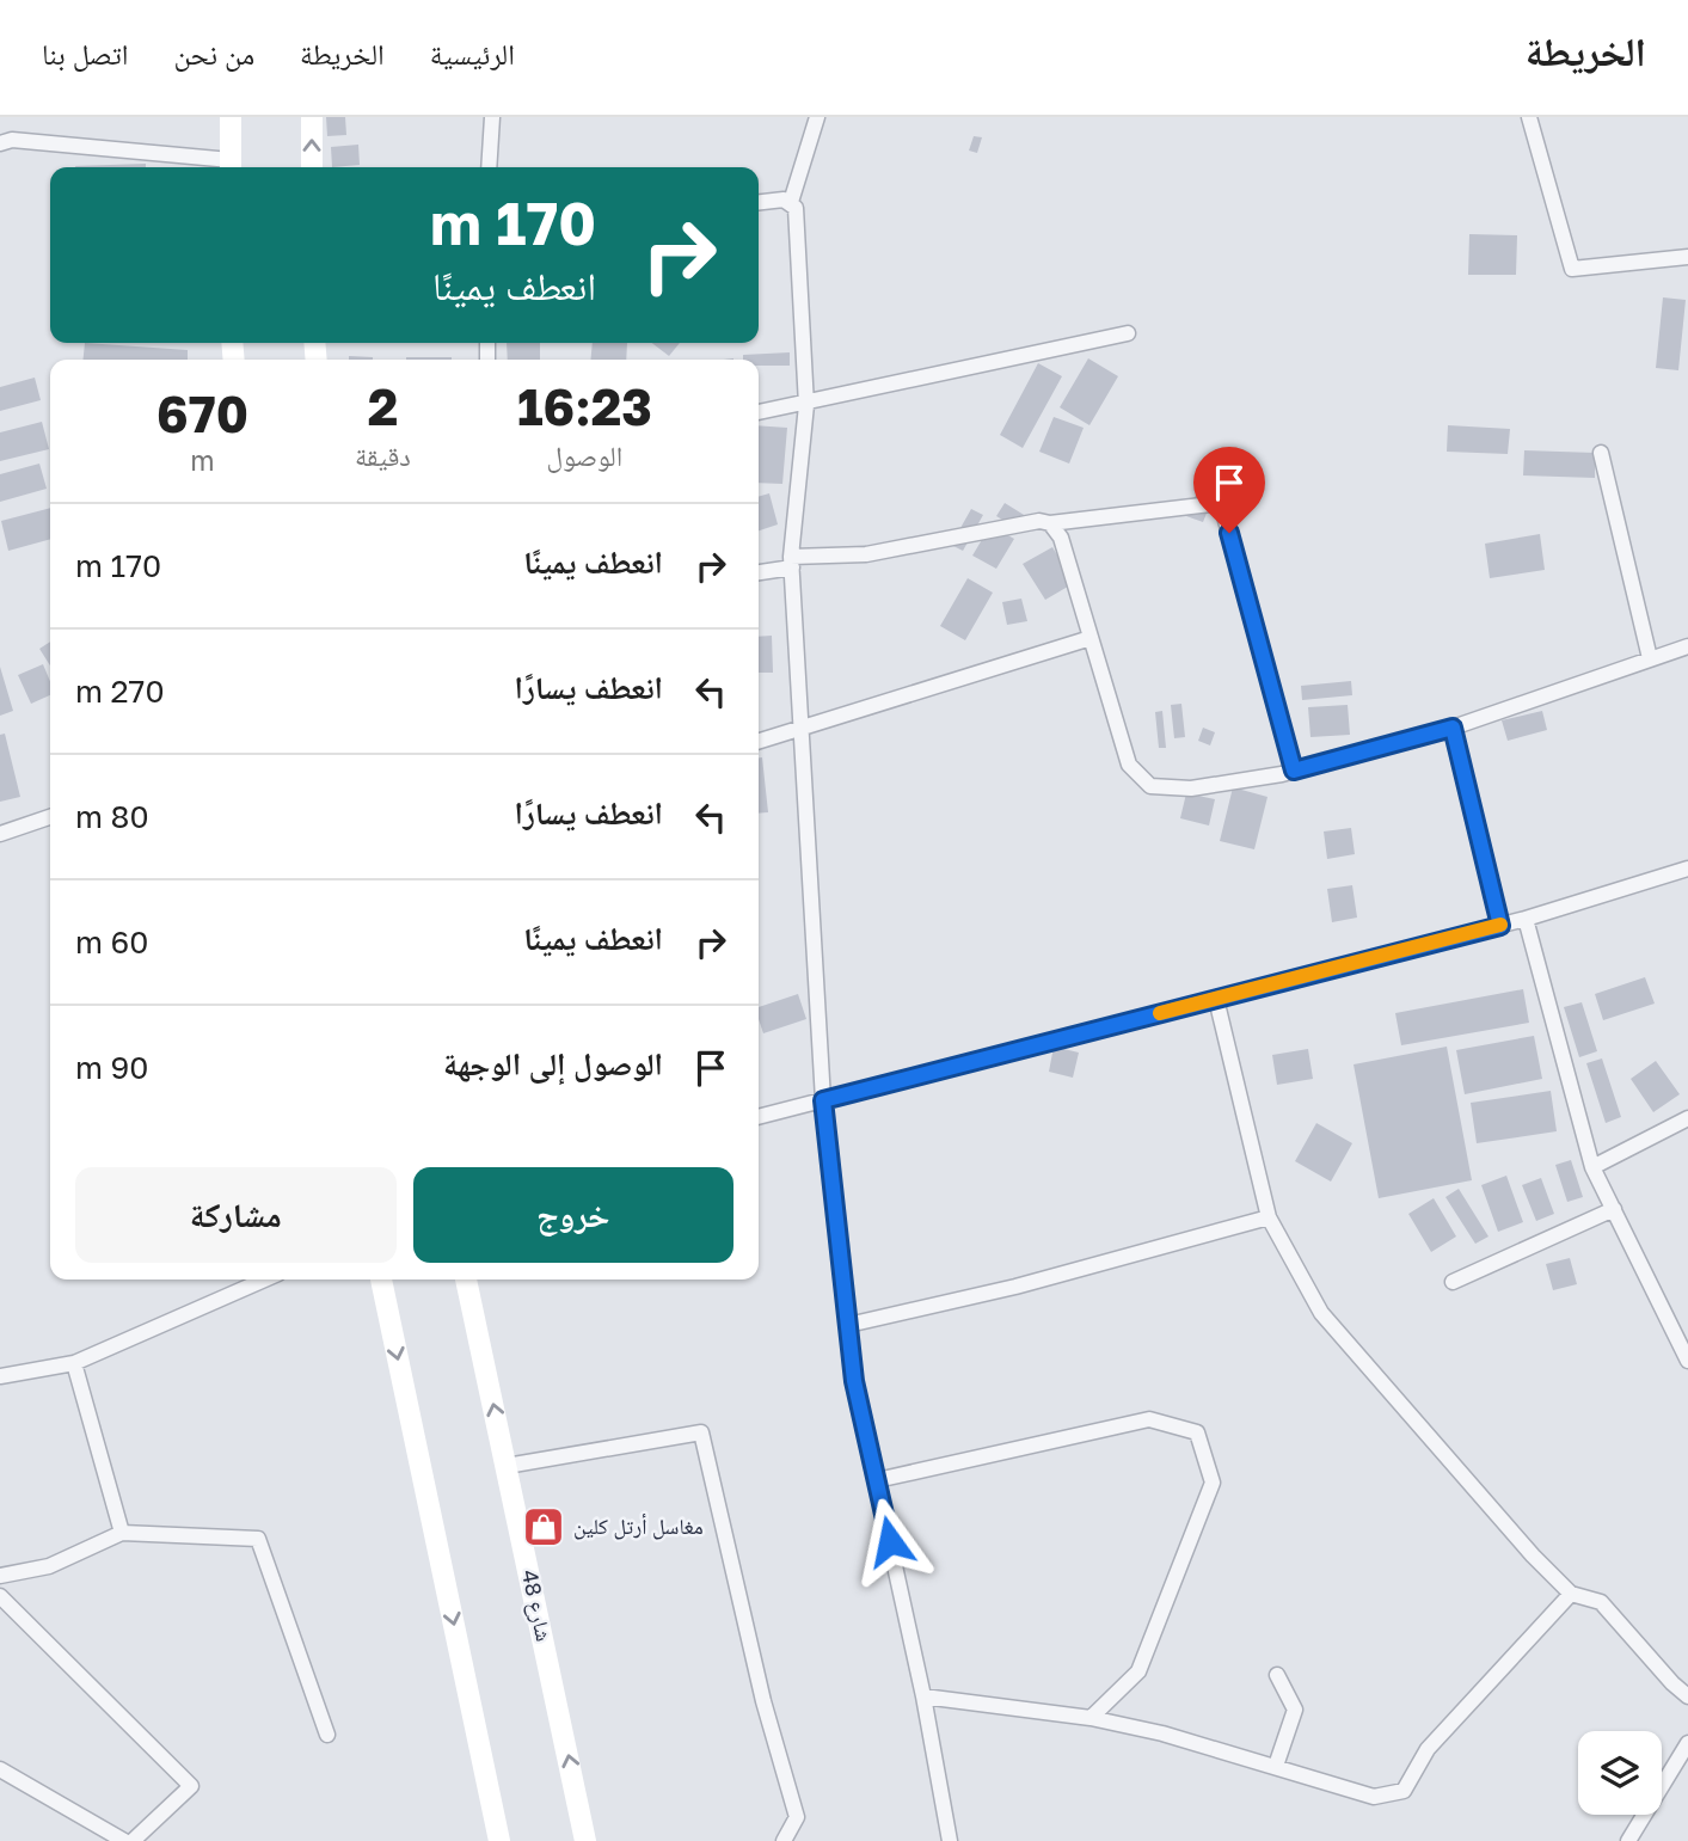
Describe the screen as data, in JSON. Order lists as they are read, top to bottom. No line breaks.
{"streets":{"main road":["شارع 48"]},"places":{"shop":["مغاسل أرتل كلين"]},"page":{"header":"الخريطة","nav":["الرئيسية","الخريطة","من نحن","اتصل بنا"],"turn":["170 m","انعطف يمينًا"],"eta":["16:23","الوصول","2","دقيقة","670","m"],"list":[{"name":"انعطف يمينًا","value":"170 m"},{"name":"انعطف يسارًا","value":"270 m"},{"name":"انعطف يسارًا","value":"80 m"},{"name":"انعطف يمينًا","value":"60 m"},{"name":"الوصول إلى الوجهة","value":"90 m"}],"buttons":["خروج","مشاركة"]}}
